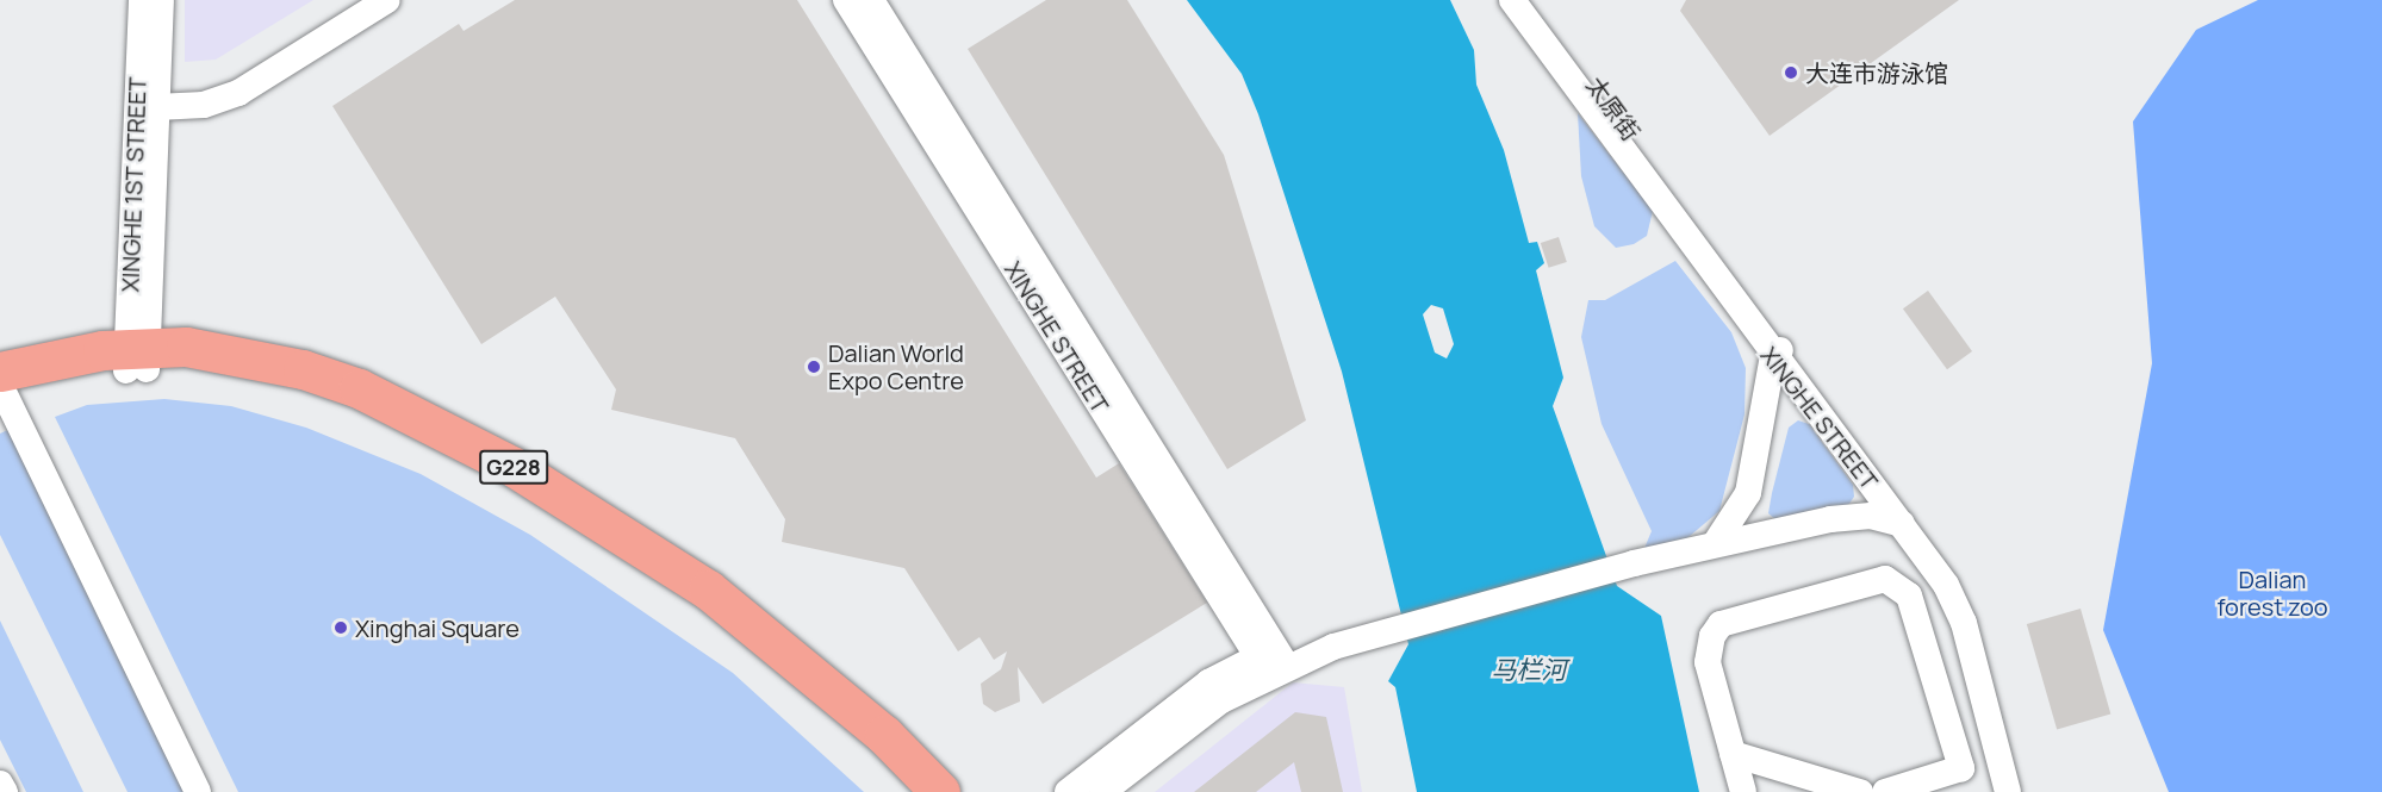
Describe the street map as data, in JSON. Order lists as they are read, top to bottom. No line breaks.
{"streets":{"highway":["G228"],"street":["太原街","XINGHE 1ST STREET","XINGHE STREET"]},"crossings":[["太原街","XINGHE STREET"],["XINGHE 1ST STREET","G228"]],"water":["马栏河"],"parks":["Dalian forest zoo"],"places":["大连市游泳馆","Dalian World Expo Centre","Xinghai Square"]}
